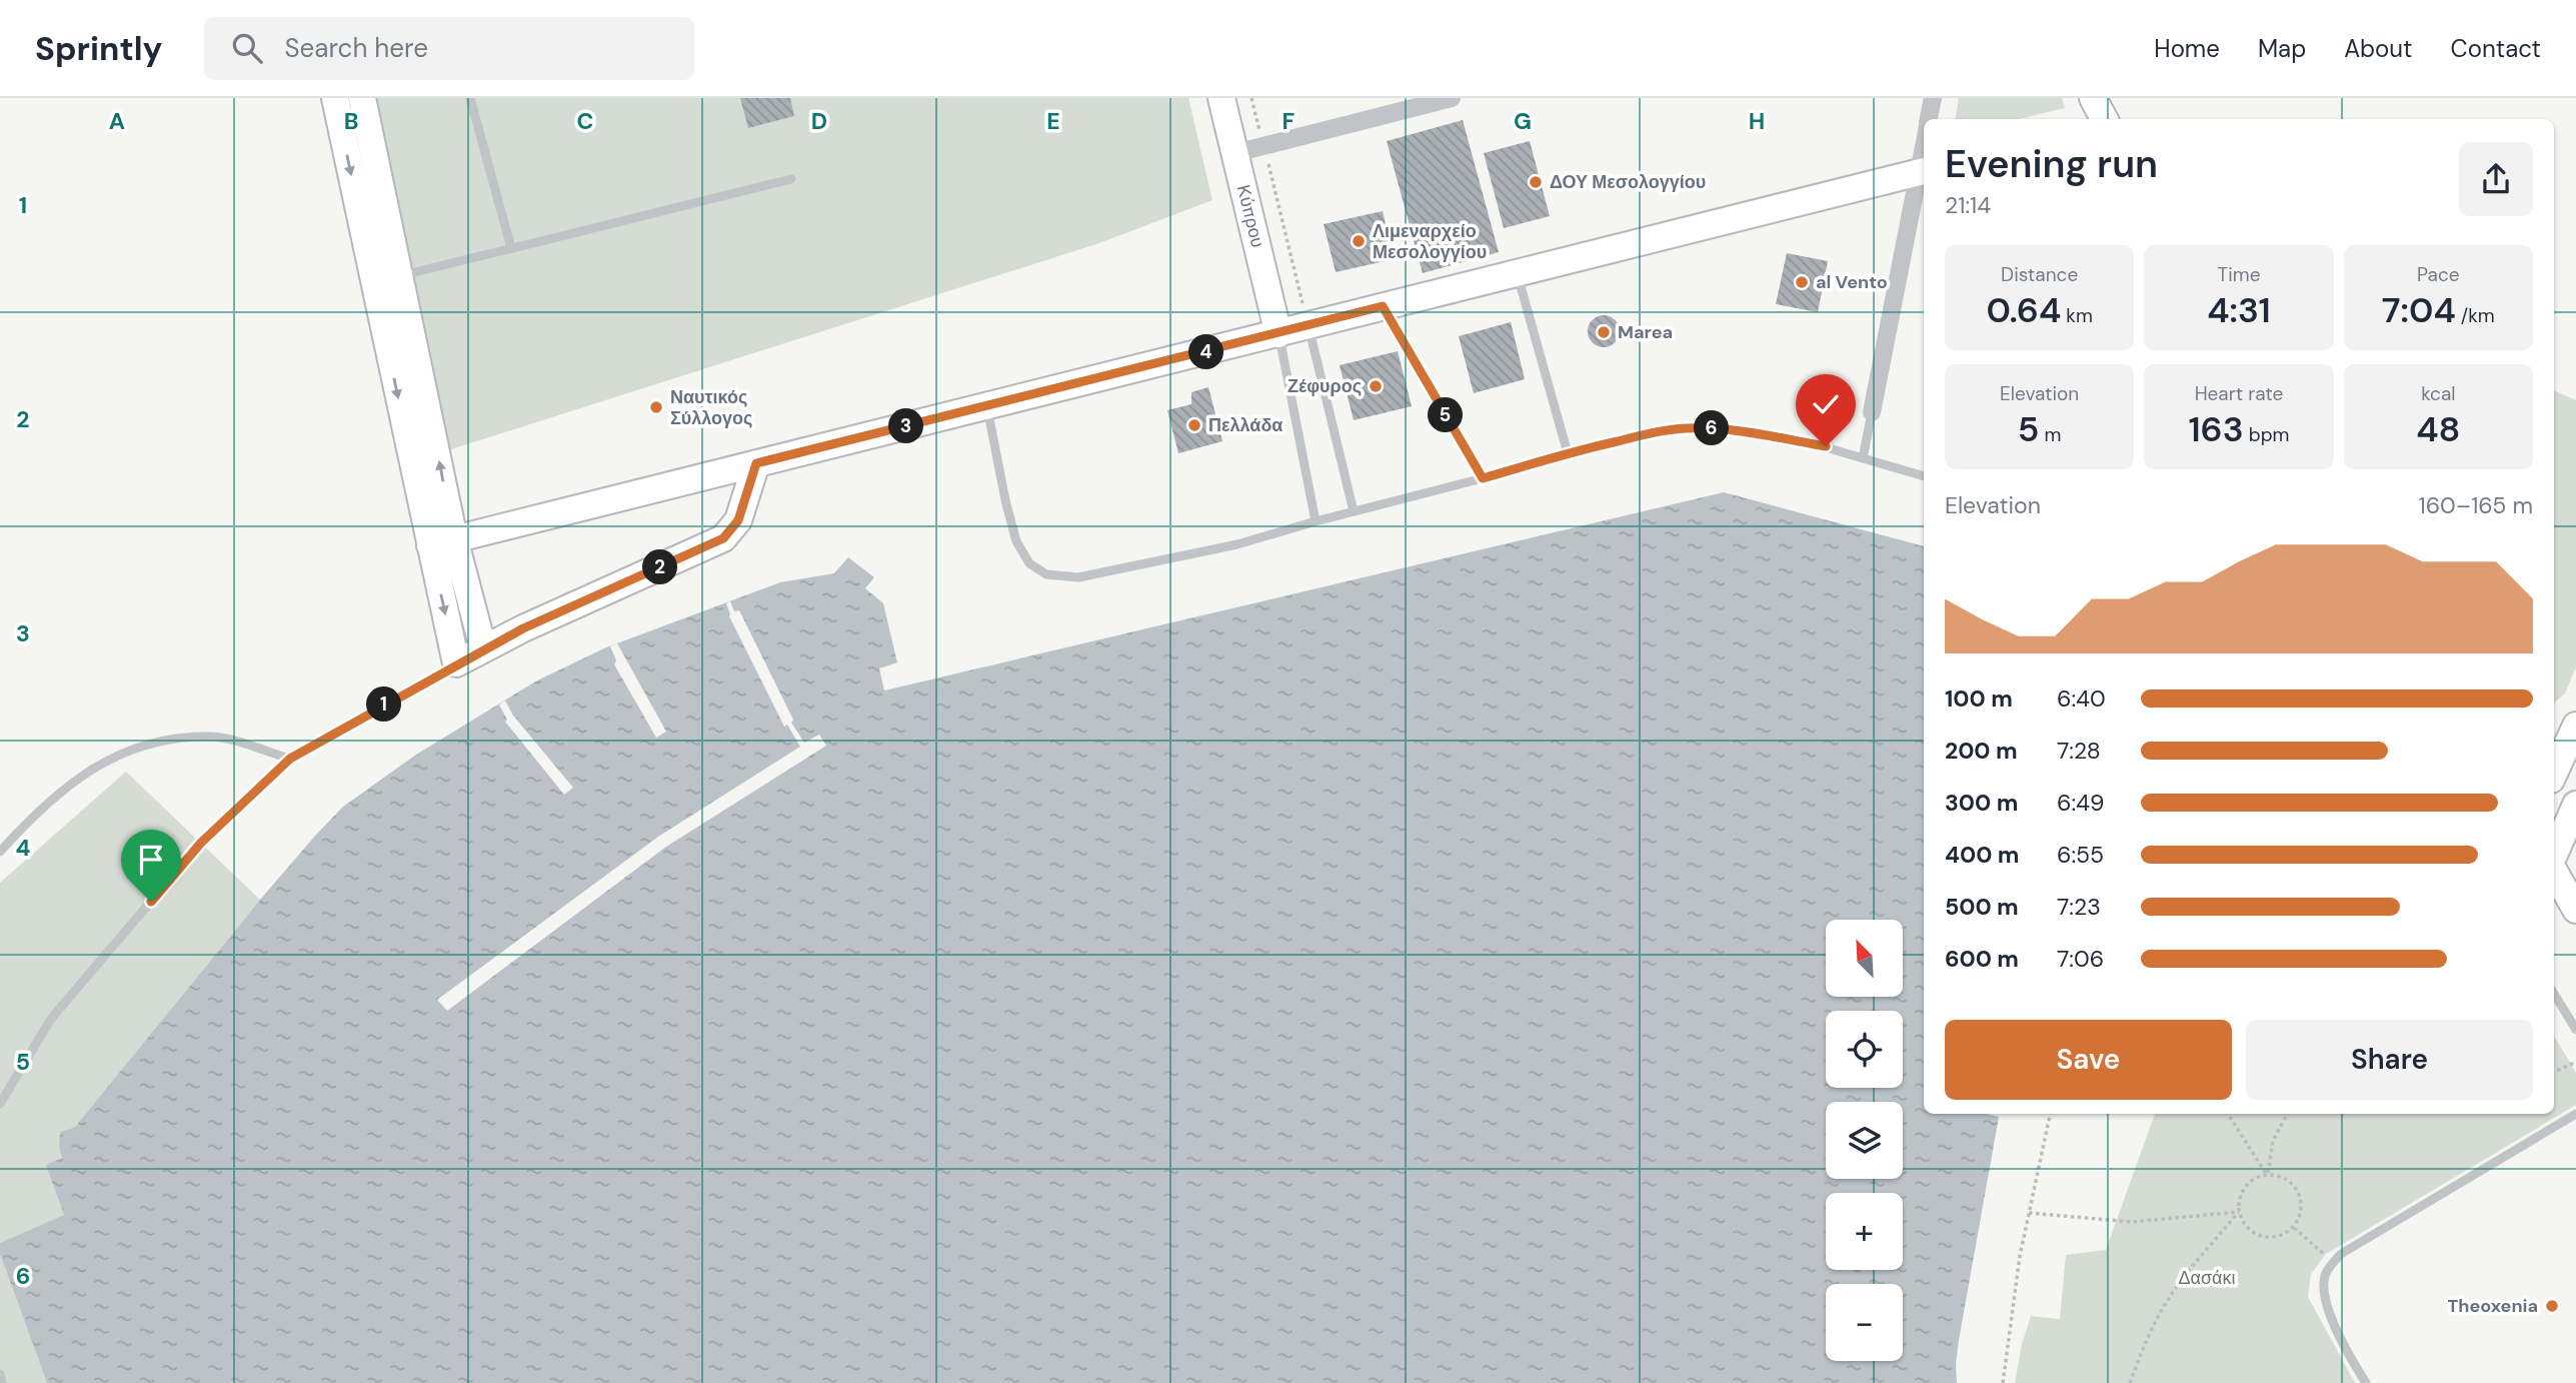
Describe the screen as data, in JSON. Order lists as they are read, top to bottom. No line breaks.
{"streets":{"street":["Κύπρου"]},"parks":["Δασάκι"],"places":["ΔΟΥ Μεσολογγίου","Λιμεναρχείο Μεσολογγίου","al Vento","Marea","Ζέφυρος","Ναυτικός Σύλλογος","Πελλάδα","Theoxenia"],"north":"top left","page":{"header":"Sprintly","search":"Search here","nav":["Home","Map","About","Contact"],"heading":["Evening run","21:14"],"stats":[["Distance","0.64 km"],["Time","4:31"],["Pace","7:04 /km"],["Elevation","5 m"],["Heart rate","163 bpm"],["kcal","48"]],"pins":["4","5","3","6","2","1"],"chart":["Elevation","160–165 m"],"list":[{"name":"100 m","note":"6:40"},{"name":"200 m","note":"7:28"},{"name":"300 m","note":"6:49"},{"name":"400 m","note":"6:55"},{"name":"500 m","note":"7:23"},{"name":"600 m","note":"7:06"}],"map_buttons":["+","−"],"buttons":["Save","Share"]},"grid":{"columns":["A","B","C","D","E","F","G","H"],"rows":["1","2","3","4","5","6"]}}
